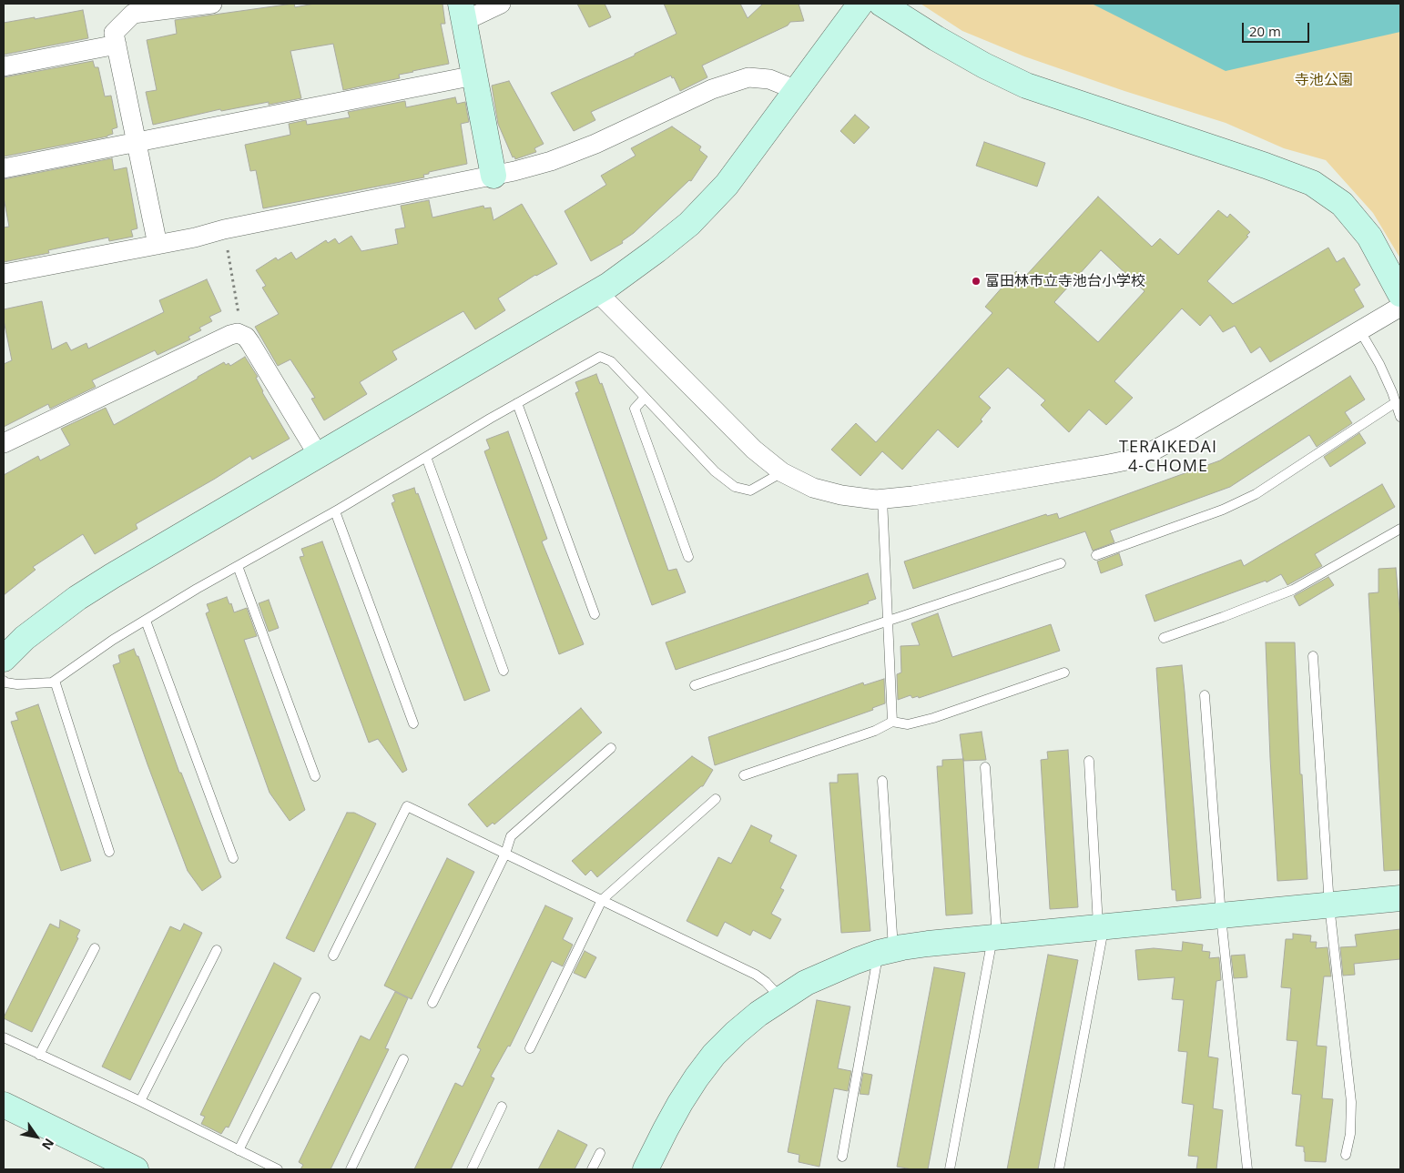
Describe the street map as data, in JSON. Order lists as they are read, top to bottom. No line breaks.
{"districts":["TERAIKEDAI 4-CHOME"],"parks":["寺池公園"],"places":["富田林市立寺池台小学校"],"scale_bar":"20 m","north":"bottom right"}
